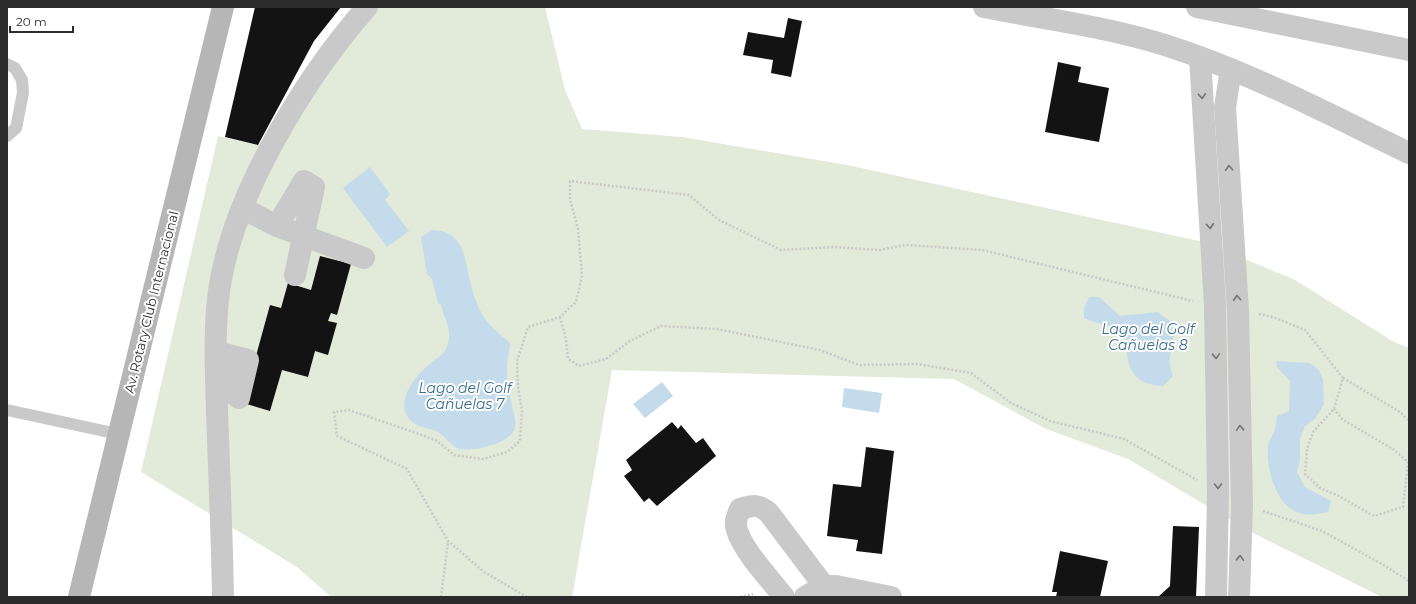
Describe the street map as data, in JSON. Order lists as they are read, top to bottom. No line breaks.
{"streets":{"main road":["Av. Rotary Club Internacional"]},"water":["Lago del Golf Cañuelas 8","Lago del Golf Cañuelas 7"],"scale_bar":"20 m"}
